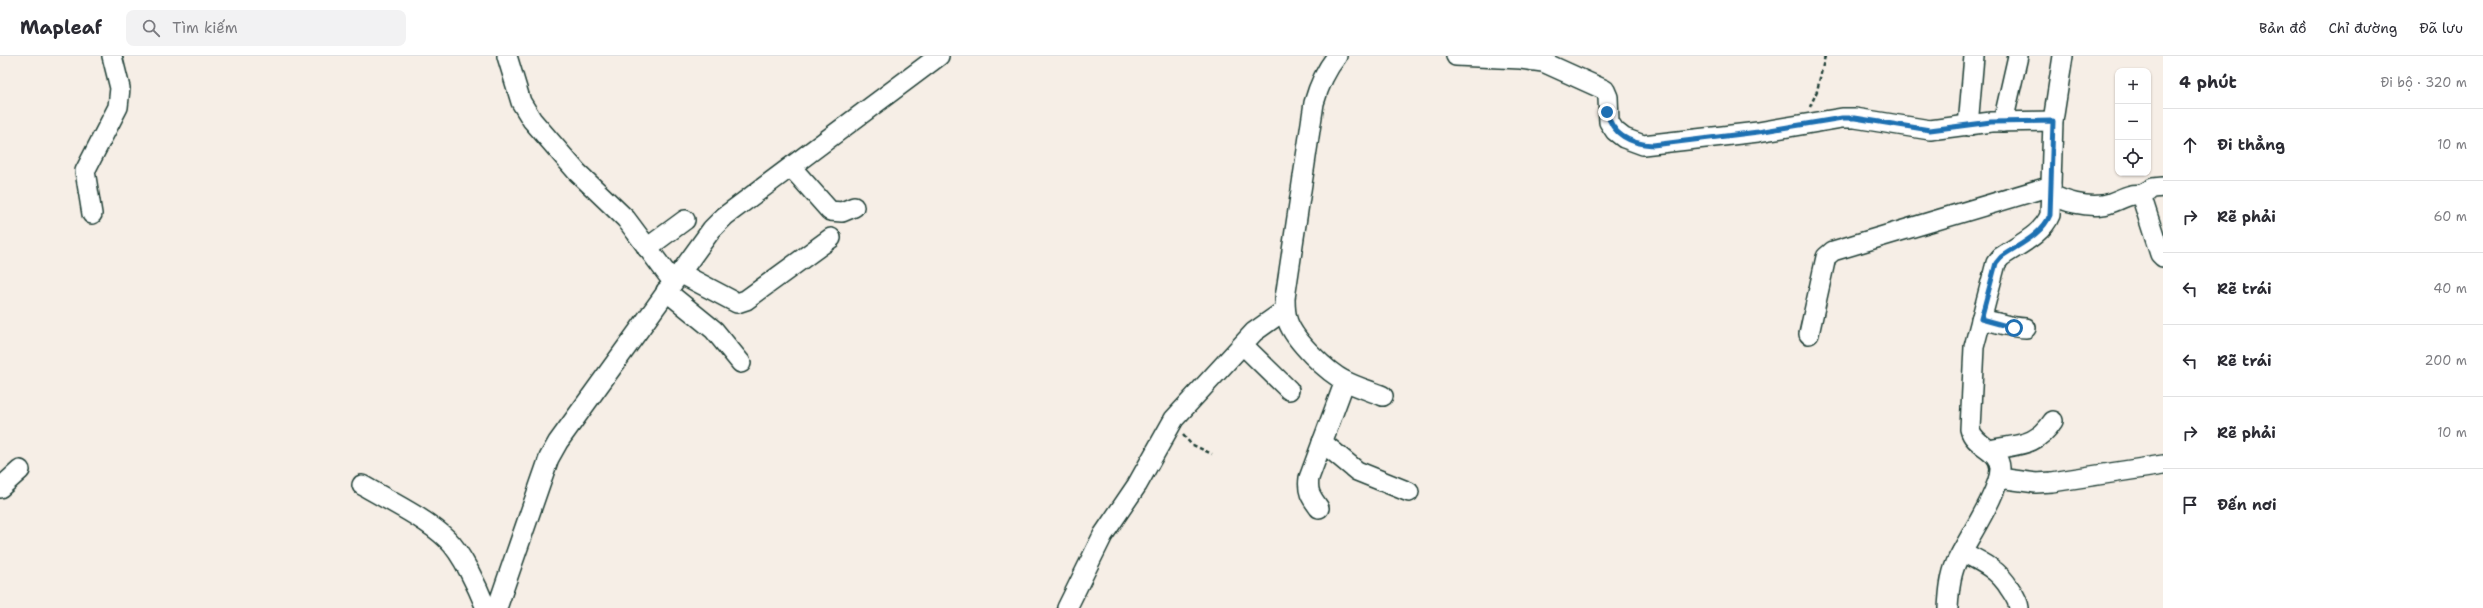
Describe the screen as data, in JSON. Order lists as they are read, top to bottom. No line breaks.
{"page":{"header":"Mapleaf","search":"Tìm kiếm","nav":["Bản đồ","Chỉ đường","Đã lưu"],"heading":["4 phút","Đi bộ · 320 m"],"map_buttons":["+","−"],"list":[["Đi thẳng","10 m"],["Rẽ phải","60 m"],["Rẽ trái","40 m"],["Rẽ trái","200 m"],["Rẽ phải","10 m"],"Đến nơi"]}}
